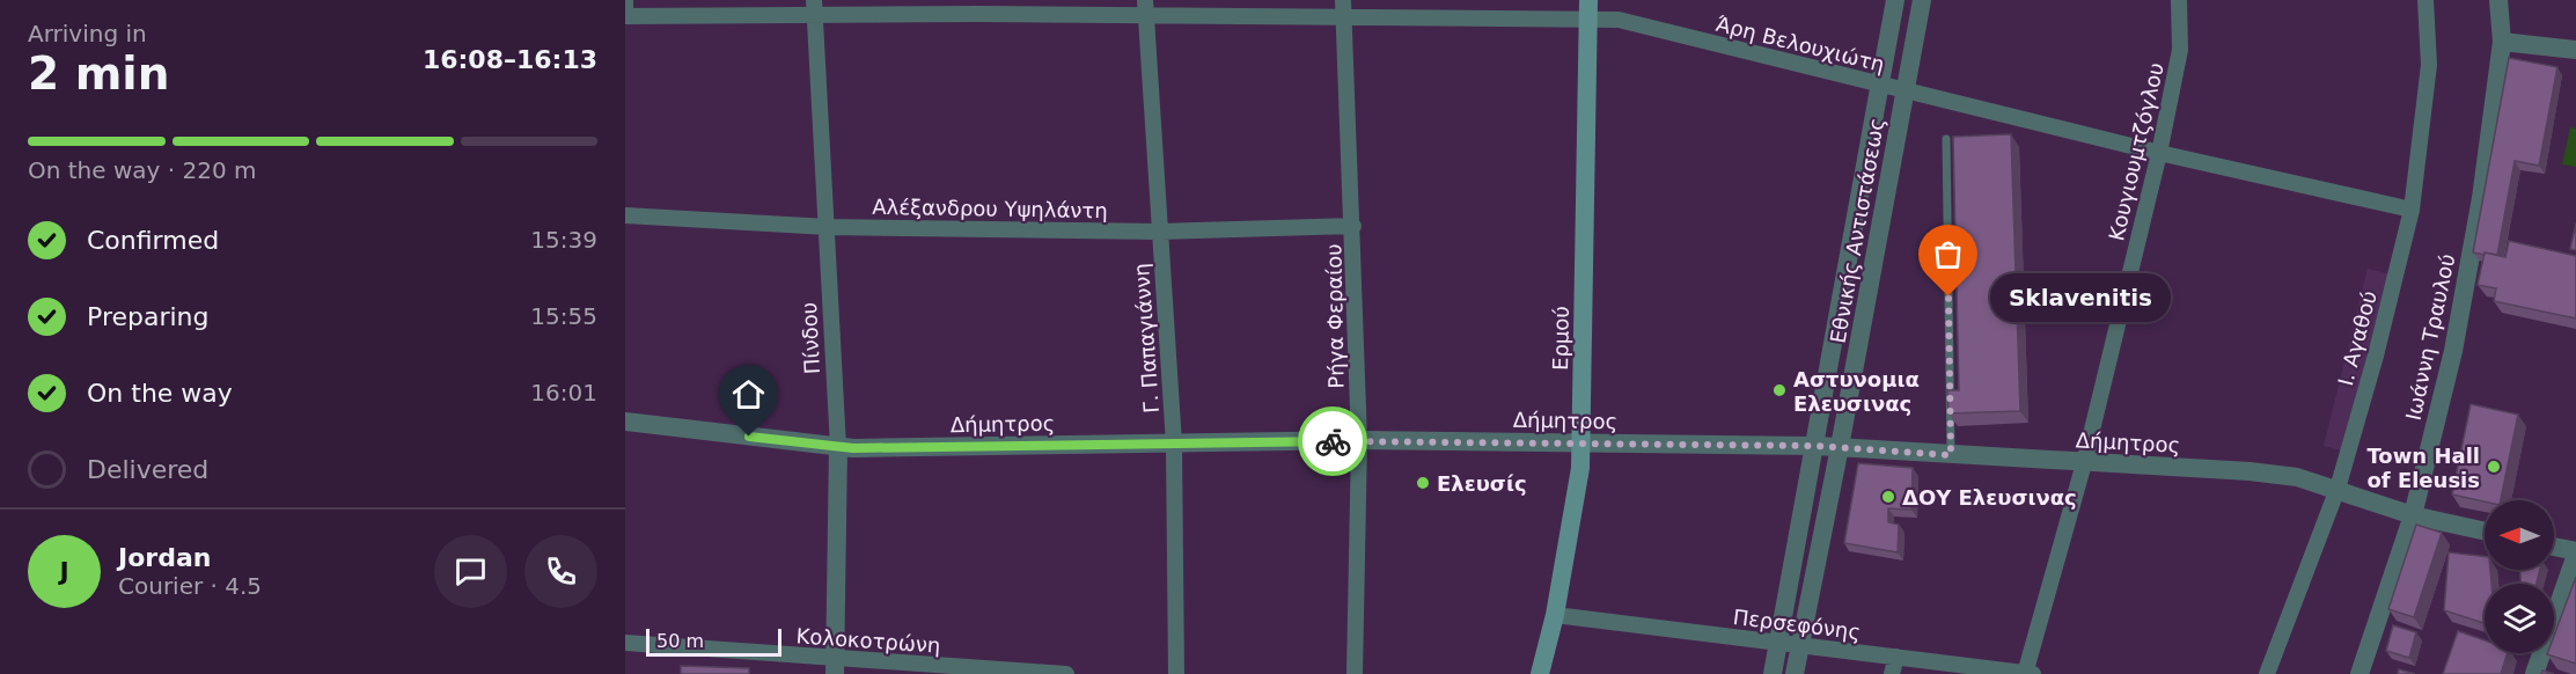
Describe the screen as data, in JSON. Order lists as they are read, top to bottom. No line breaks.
{"streets":{"main road":["Ερμού"],"street":["Άρη Βελουχιώτη","Κουγιουμτζόγλου","Αλέξανδρου Υψηλάντη","Εθνικής Αντιστάσεως","Ρήγα Φεραίου","Ιωάννη Τραυλού","Πίνδου","Γ. Παπαγιάννη","Ι. Αγαθού","Δήμητρος","Περσεφόνης","Κολοκοτρώνη"]},"crossings":[["Άρη Βελουχιώτη","Κουγιουμτζόγλου"],["Άρη Βελουχιώτη","Εθνικής Αντιστάσεως"],["Άρη Βελουχιώτη","Ρήγα Φεραίου"],["Άρη Βελουχιώτη","Πίνδου"],["Άρη Βελουχιώτη","Γ. Παπαγιάννη"],["Άρη Βελουχιώτη","Ερμού"],["Άρη Βελουχιώτη","Ι. Αγαθού"],["Κουγιουμτζόγλου","Δήμητρος"],["Κουγιουμτζόγλου","Περσεφόνης"],["Αλέξανδρου Υψηλάντη","Ρήγα Φεραίου"],["Αλέξανδρου Υψηλάντη","Πίνδου"],["Αλέξανδρου Υψηλάντη","Γ. Παπαγιάννη"],["Εθνικής Αντιστάσεως","Δήμητρος"],["Εθνικής Αντιστάσεως","Περσεφόνης"],["Ρήγα Φεραίου","Δήμητρος"],["Ιωάννη Τραυλού","Δήμητρος"],["Πίνδου","Δήμητρος"],["Πίνδου","Κολοκοτρώνη"],["Γ. Παπαγιάννη","Δήμητρος"],["Ερμού","Δήμητρος"],["Ερμού","Περσεφόνης"],["Ι. Αγαθού","Δήμητρος"]],"places":["Sklavenitis","Αστυνομια Ελευσινας","Town Hall of Eleusis","Ελευσίς","ΔΟΥ Ελευσινας"],"scale_bar":"50 m","north":"left","page":{"heading":["2 min","Arriving in","16:08–16:13"],"panel":["Jordan","Courier · 4.5"],"bar":"On the way · 220 m","list":[["Confirmed","15:39"],["Preparing","15:55"],["On the way","16:01"],"Delivered"],"bubble":"Sklavenitis","round":"J","scale":"50 m"}}
